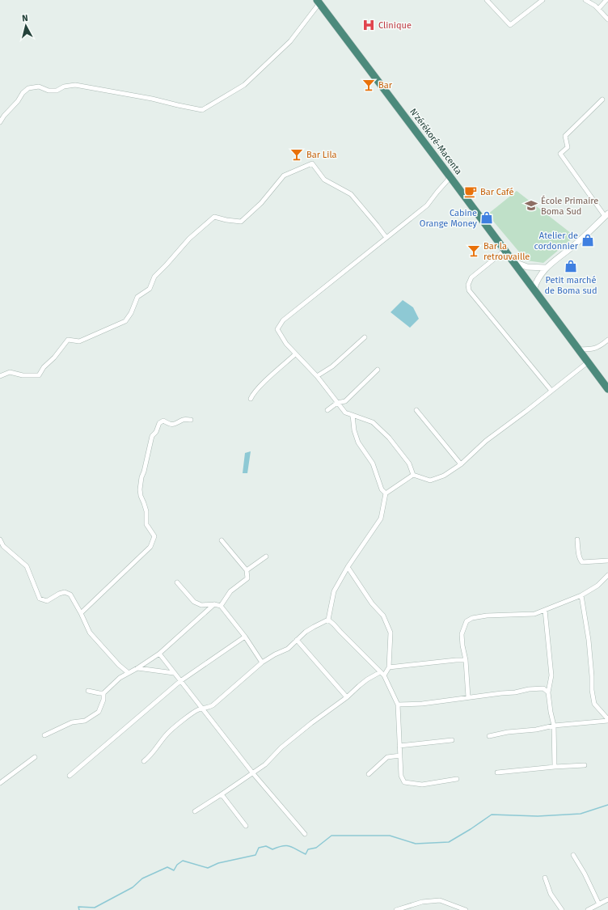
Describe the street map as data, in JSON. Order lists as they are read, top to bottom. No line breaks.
{"streets":{"highway":["N'zérékoré-Macenta"]},"places":{"hospital":["Clinique"],"bar":["Bar","Bar Lila","Bar la retrouvaille"],"cafe":["Bar Café"],"school or university":["École Primaire Boma Sud"],"shop":["Cabine Orange Money","Atelier de cordonnier","Petit marché de Boma sud"]},"north":"top"}
